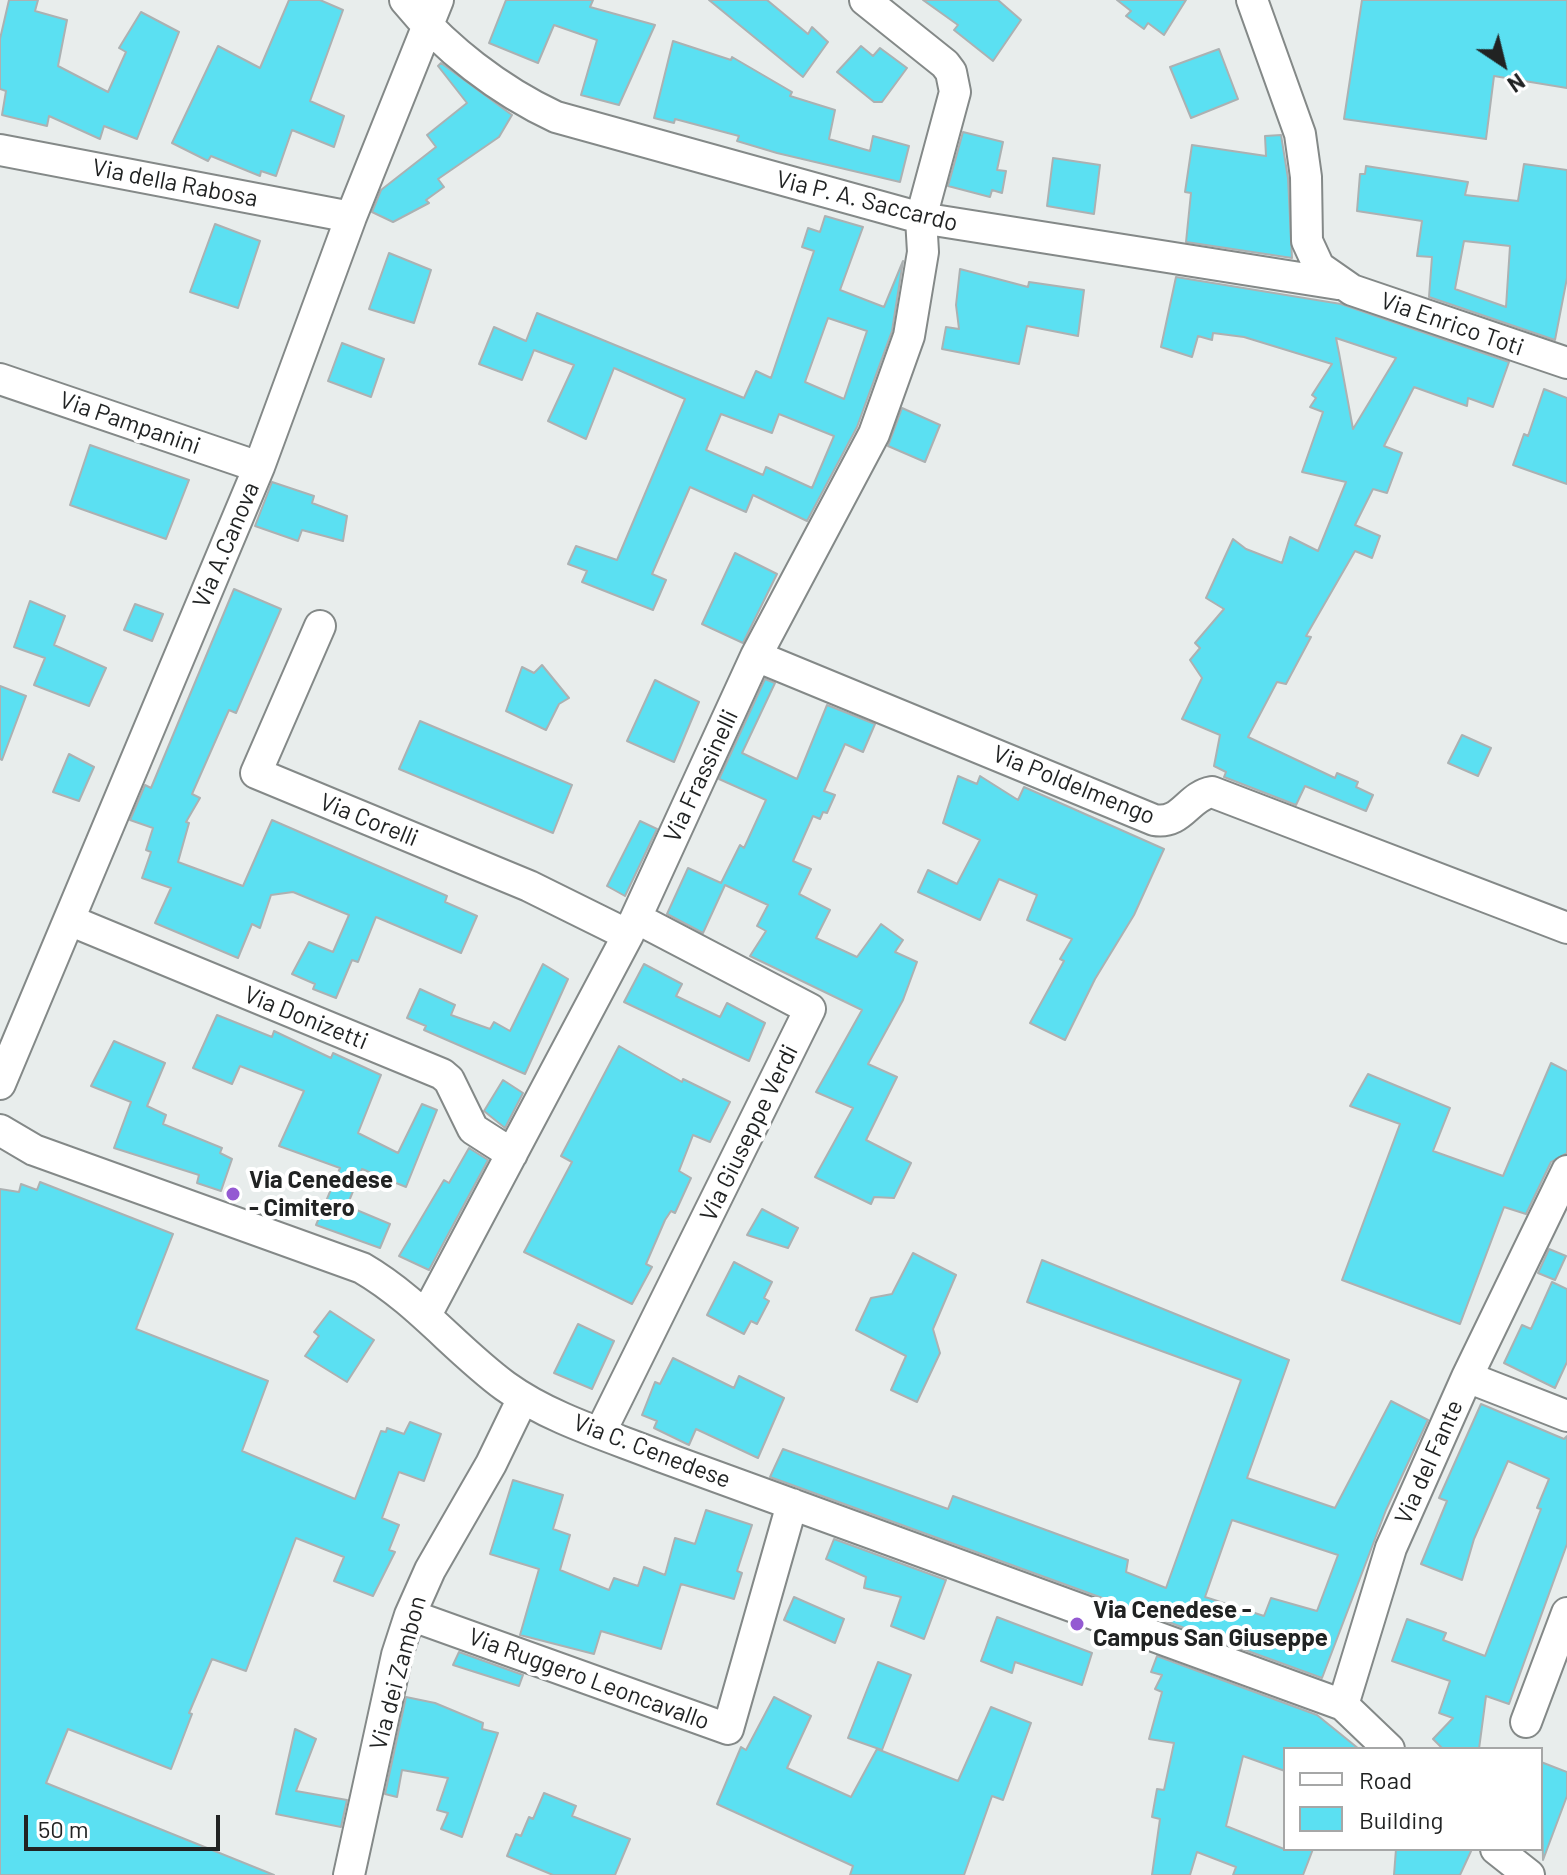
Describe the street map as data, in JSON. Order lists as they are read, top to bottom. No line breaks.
{"streets":{"street":["Via della Rabosa","Via P. A. Saccardo","Via Enrico Toti","Via Pampanini","Via A.Canova","Via Frassinelli","Via Poldelmengo","Via Corelli","Via Donizetti","Via Giuseppe Verdi","Via C. Cenedese","Via del Fante","Via dei Zambon","Via Ruggero Leoncavallo"]},"crossings":[["Via della Rabosa","Via A.Canova"],["Via P. A. Saccardo","Via Enrico Toti"],["Via P. A. Saccardo","Via A.Canova"],["Via P. A. Saccardo","Via Frassinelli"],["Via Pampanini","Via A.Canova"],["Via A.Canova","Via Donizetti"],["Via Frassinelli","Via Poldelmengo"],["Via Frassinelli","Via Corelli"],["Via Frassinelli","Via Donizetti"],["Via Frassinelli","Via Giuseppe Verdi"],["Via Frassinelli","Via C. Cenedese"],["Via Corelli","Via Giuseppe Verdi"],["Via Giuseppe Verdi","Via C. Cenedese"],["Via C. Cenedese","Via del Fante"],["Via C. Cenedese","Via dei Zambon"],["Via C. Cenedese","Via Ruggero Leoncavallo"],["Via dei Zambon","Via Ruggero Leoncavallo"]],"places":["Via Cenedese - Cimitero","Via Cenedese - Campus San Giuseppe"],"legend":["Road","Building"],"scale_bar":"50 m","north":"bottom right"}
